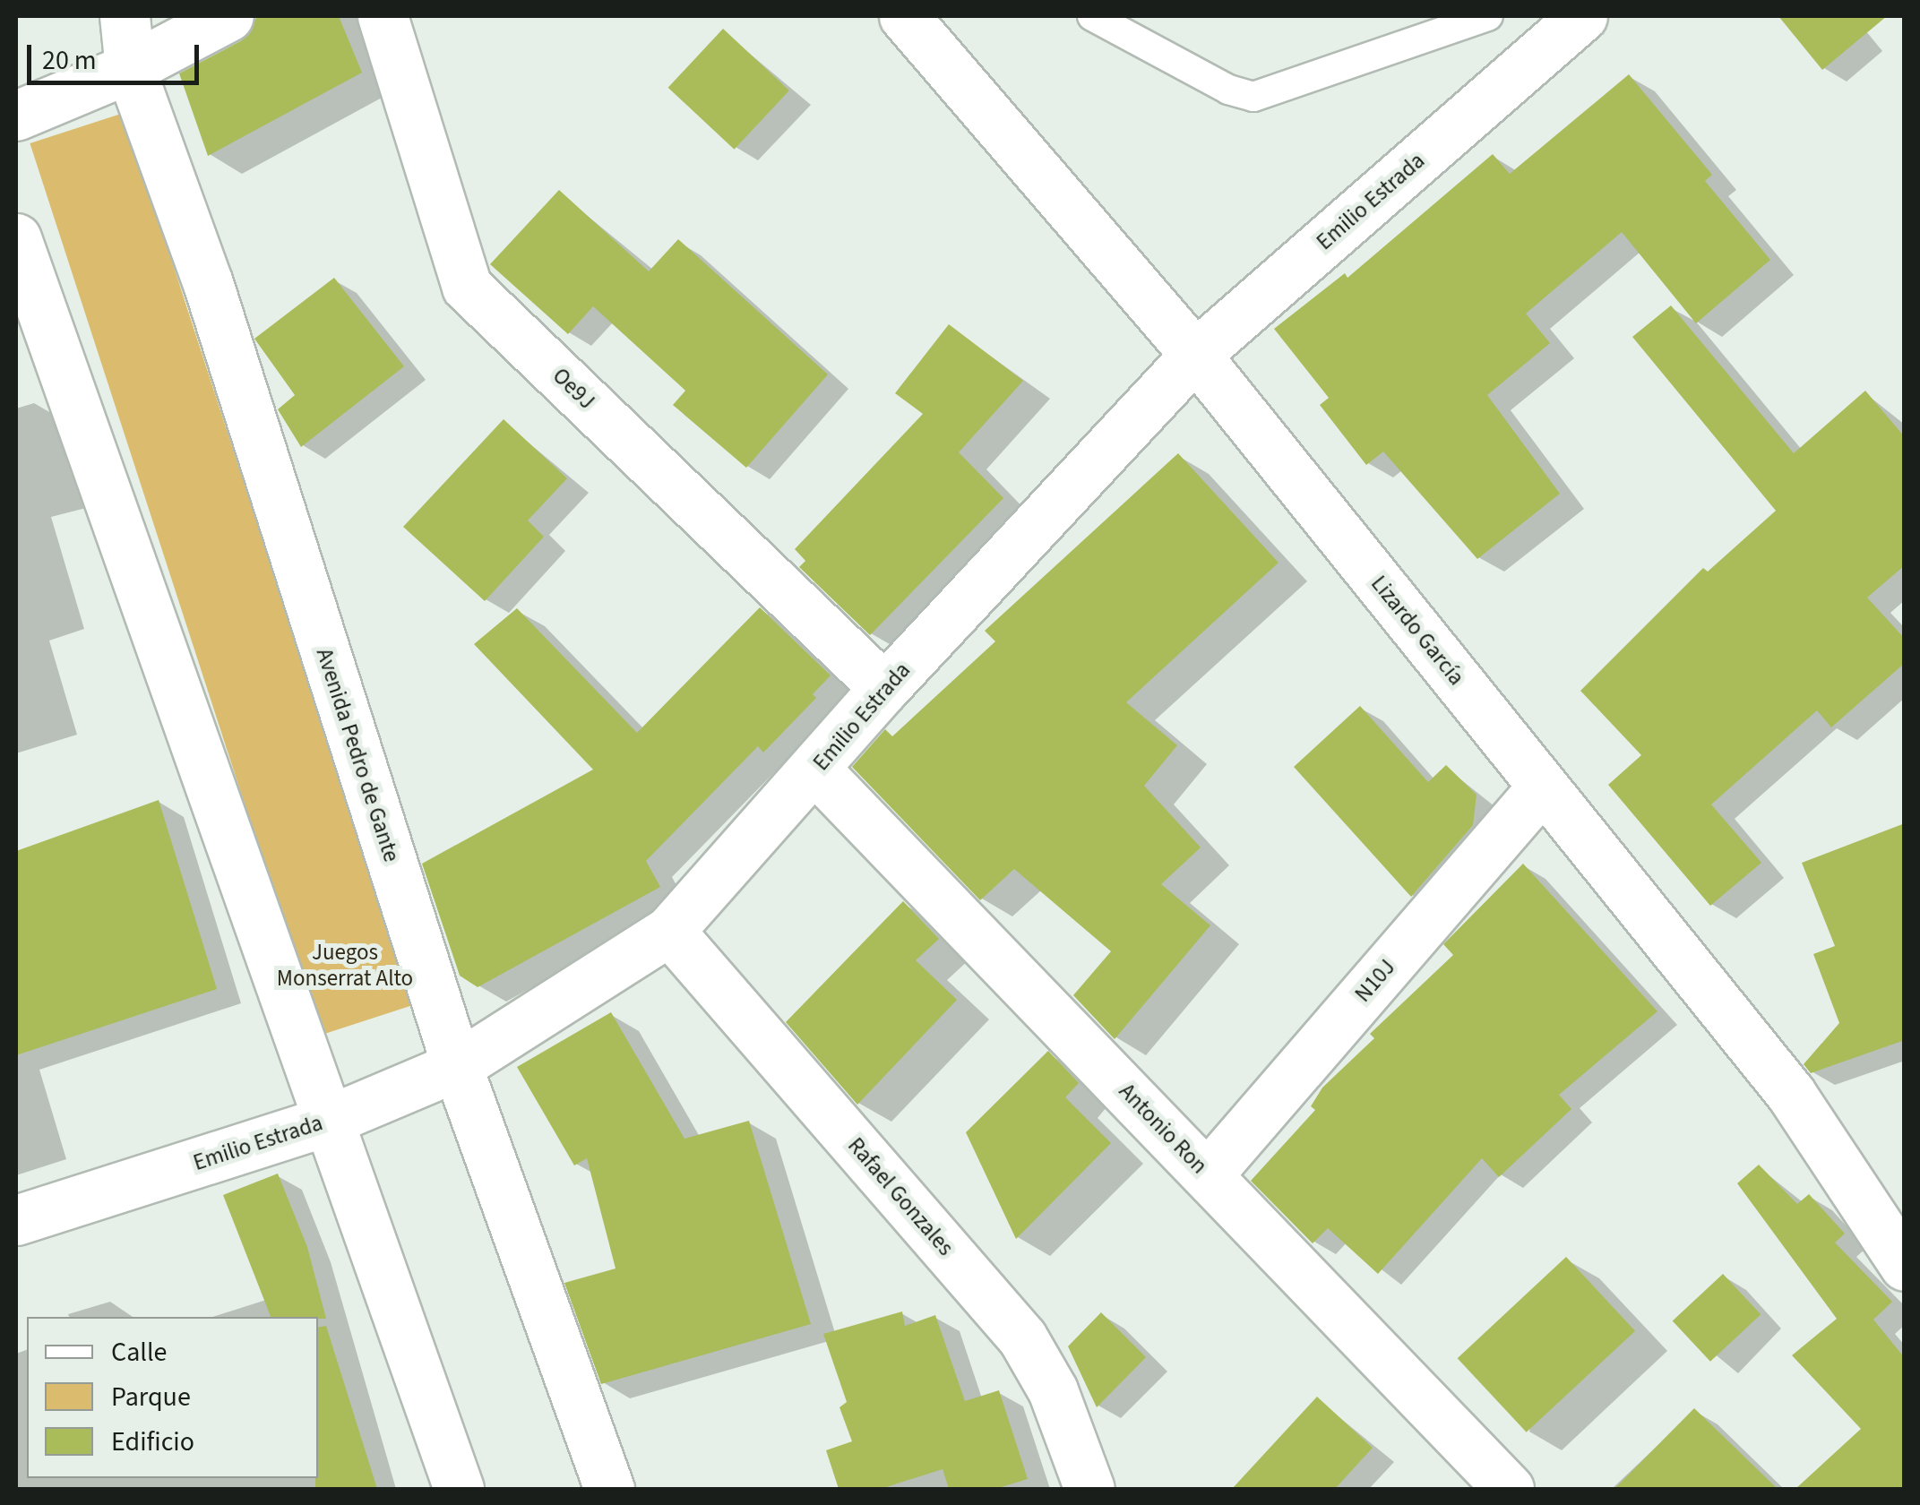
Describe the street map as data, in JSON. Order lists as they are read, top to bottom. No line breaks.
{"streets":{"street":["Emilio Estrada","Oe9J","Lizardo García","Avenida Pedro de Gante","N10J","Antonio Ron","Rafael Gonzales"]},"crossings":[["Emilio Estrada","Oe9J"],["Emilio Estrada","Lizardo García"],["Emilio Estrada","Avenida Pedro de Gante"],["Emilio Estrada","Antonio Ron"],["Emilio Estrada","Rafael Gonzales"],["Lizardo García","N10J"],["N10J","Antonio Ron"]],"parks":["Juegos Monserrat Alto"],"legend":["Calle","Parque","Edificio"],"scale_bar":"20 m"}
